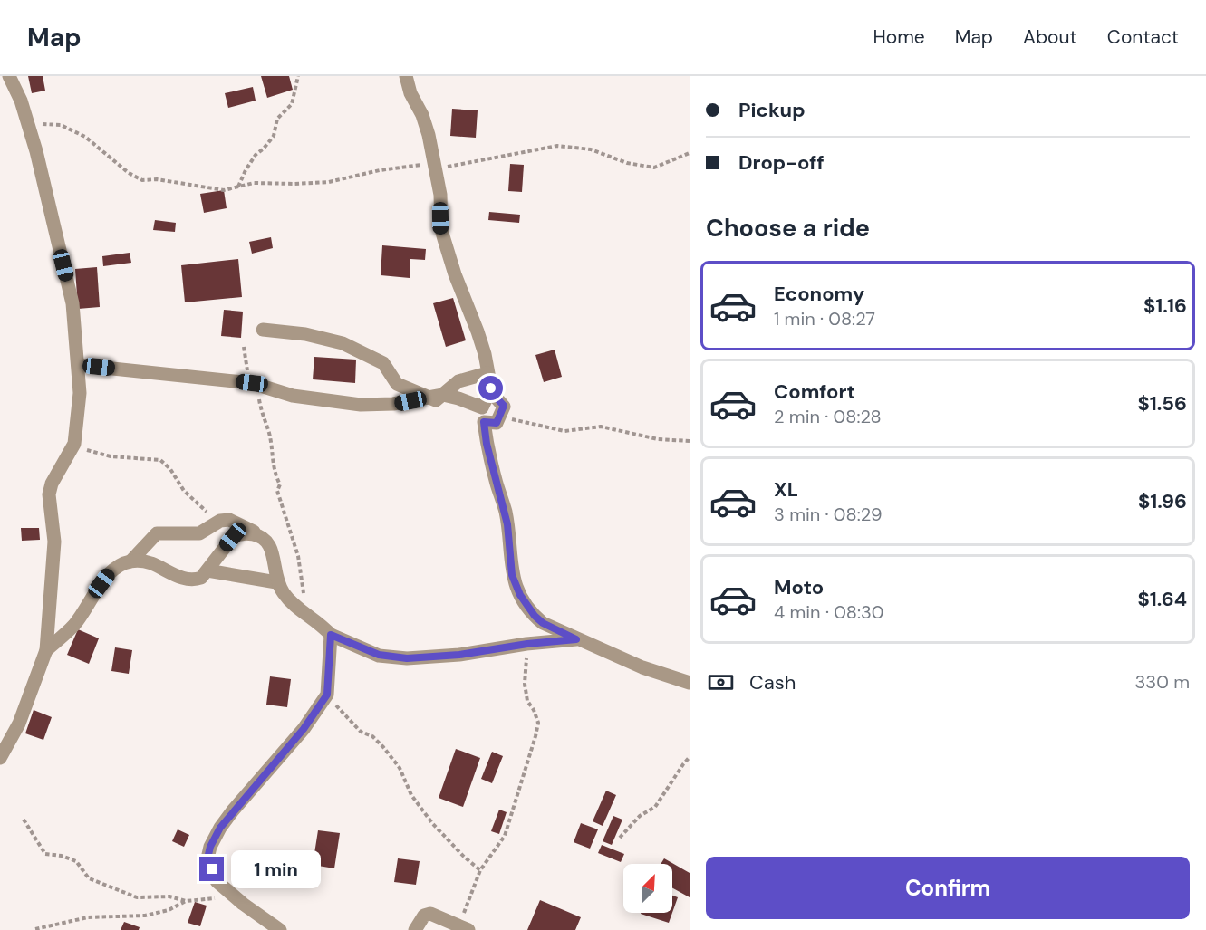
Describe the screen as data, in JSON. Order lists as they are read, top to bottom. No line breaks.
{"north":"top right","page":{"header":"Map","nav":["Home","Map","About","Contact"],"banner":["Pickup","Drop-off"],"heading":"Choose a ride","list":[{"name":"Economy","note":"1 min · 08:27","value":"$1.16"},{"name":"Comfort","note":"2 min · 08:28","value":"$1.56"},{"name":"XL","note":"3 min · 08:29","value":"$1.96"},{"name":"Moto","note":"4 min · 08:30","value":"$1.64"}],"pay":["Cash","330 m"],"buttons":"Confirm","bubble":"1 min"}}
